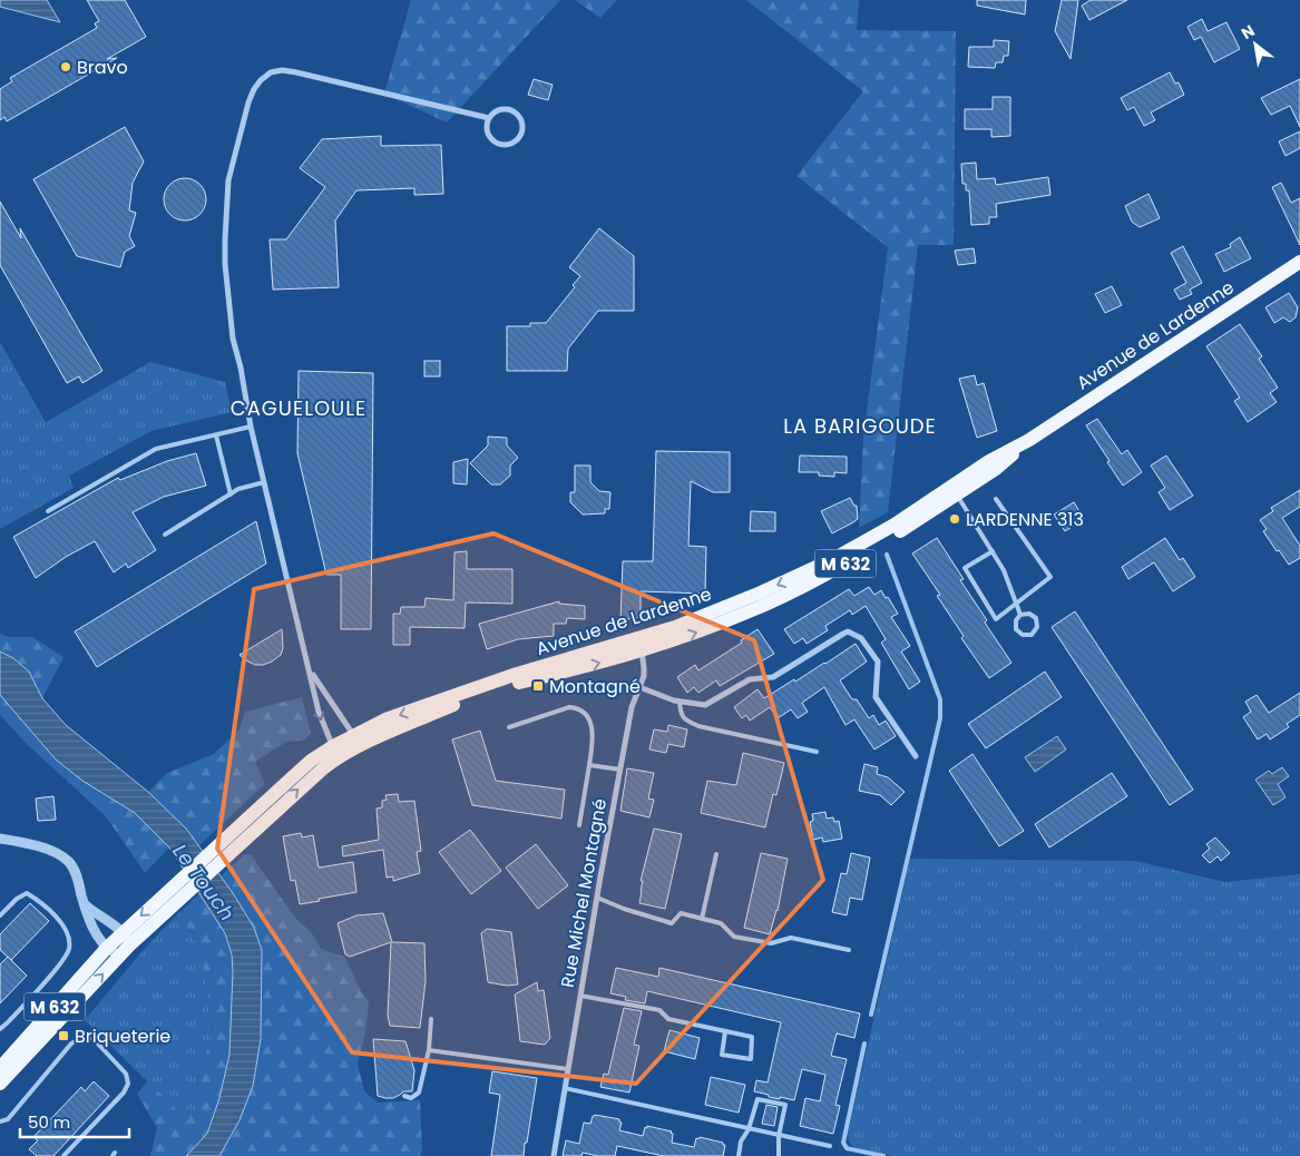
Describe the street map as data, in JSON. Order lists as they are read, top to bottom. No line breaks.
{"streets":{"main road":["Avenue de Lardenne","M 632"],"street":["Rue Michel Montagné"]},"crossings":[["Avenue de Lardenne","M 632"],["Avenue de Lardenne","Rue Michel Montagné"]],"districts":["CAGUELOULE","LA BARIGOUDE"],"water":["Le Touch"],"places":{"other":["Bravo","LARDENNE 313"],"transit":["Montagné","Briqueterie"]},"scale_bar":"50 m","north":"top left"}
